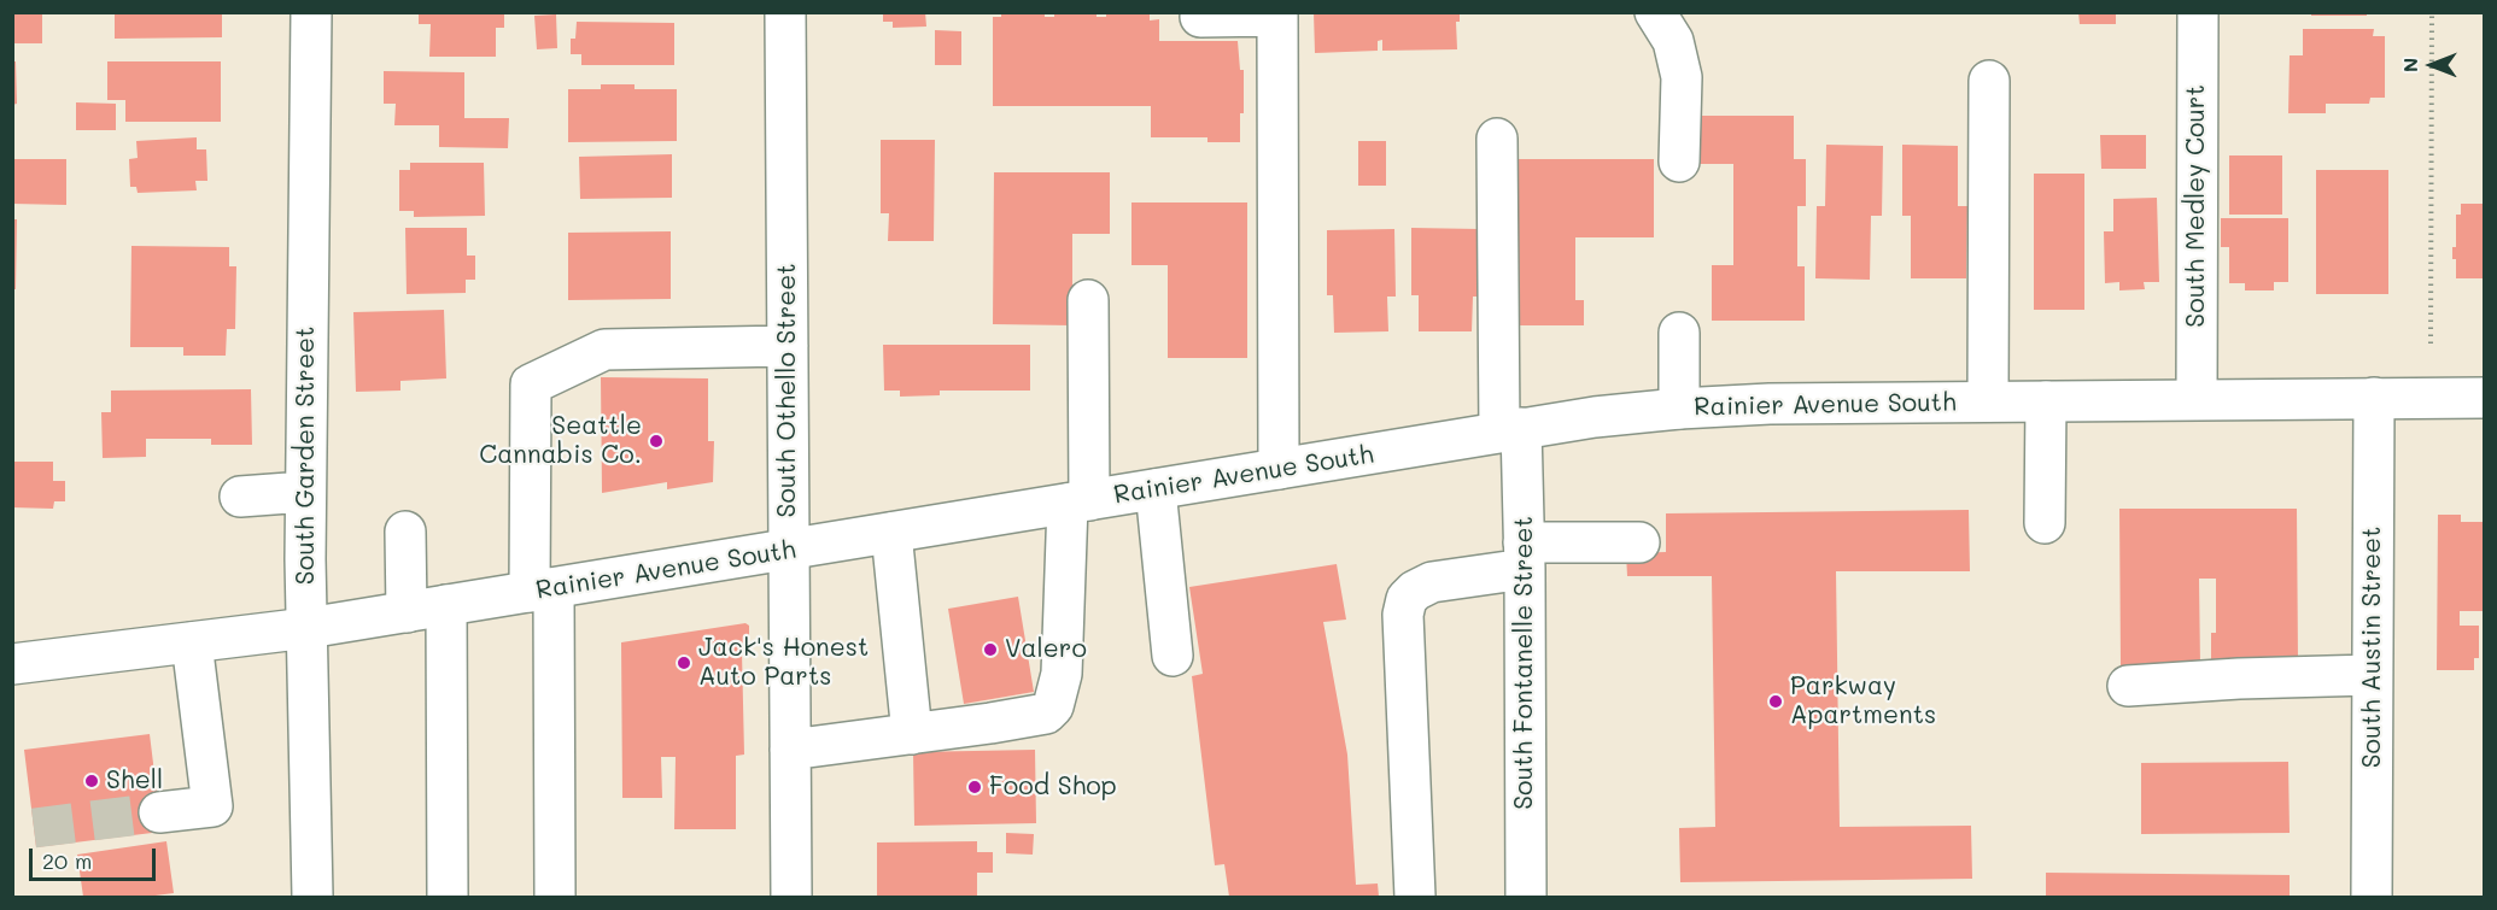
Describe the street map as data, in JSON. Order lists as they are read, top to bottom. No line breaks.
{"streets":{"street":["South Medley Court","South Othello Street","Rainier Avenue South","South Garden Street","South Austin Street","South Fontanelle Street"]},"crossings":[["South Medley Court","Rainier Avenue South"],["South Othello Street","Rainier Avenue South"],["Rainier Avenue South","South Garden Street"],["Rainier Avenue South","South Austin Street"],["Rainier Avenue South","South Fontanelle Street"]],"places":["Seattle Cannabis Co.","Valero","Jack's Honest Auto Parts","Parkway Apartments","Shell","Food Shop"],"scale_bar":"20 m","north":"left"}
